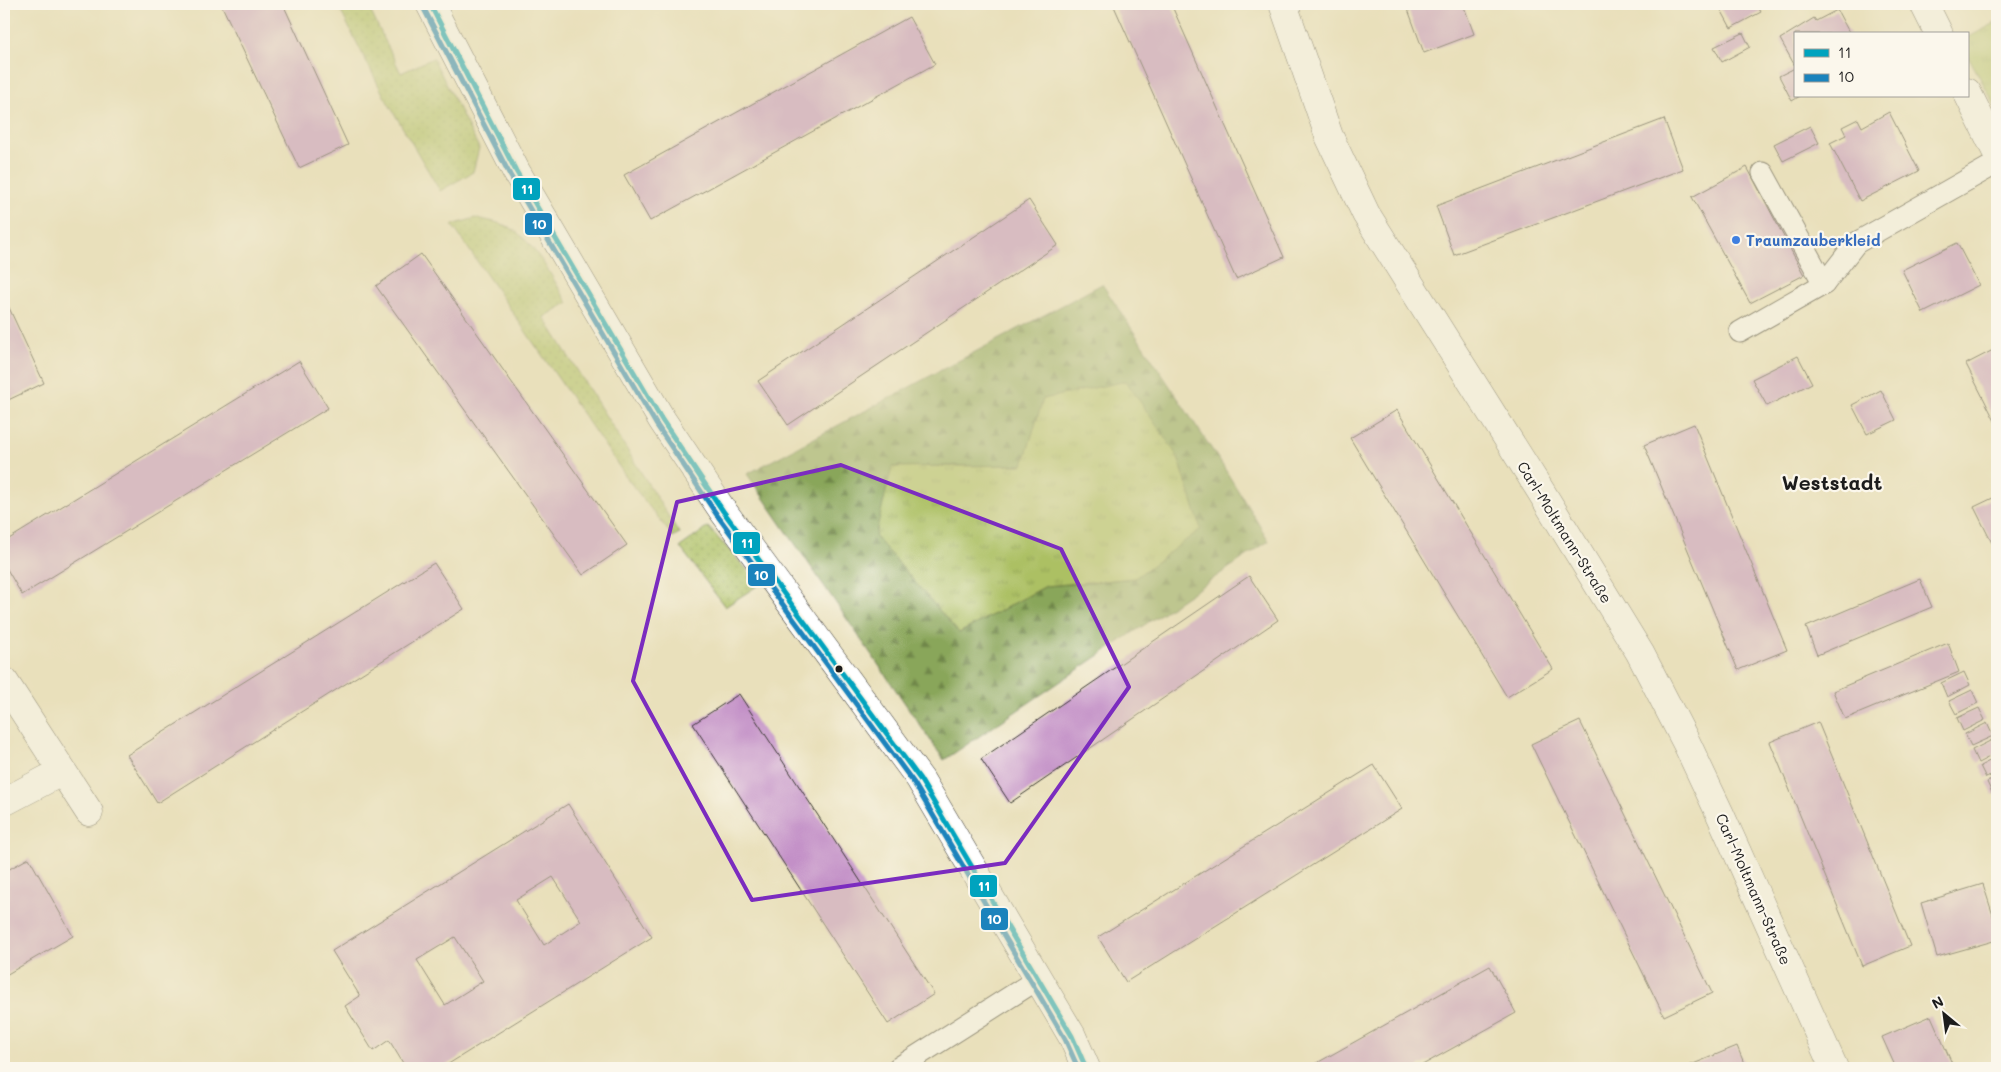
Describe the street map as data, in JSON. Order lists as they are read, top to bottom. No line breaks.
{"streets":{"street":["Carl-Moltmann-Straße"]},"districts":["Weststadt"],"places":["Traumzauberkleid"],"lines":["transit line 11","transit line 10"],"legend":["11","10"],"north":"top left"}
